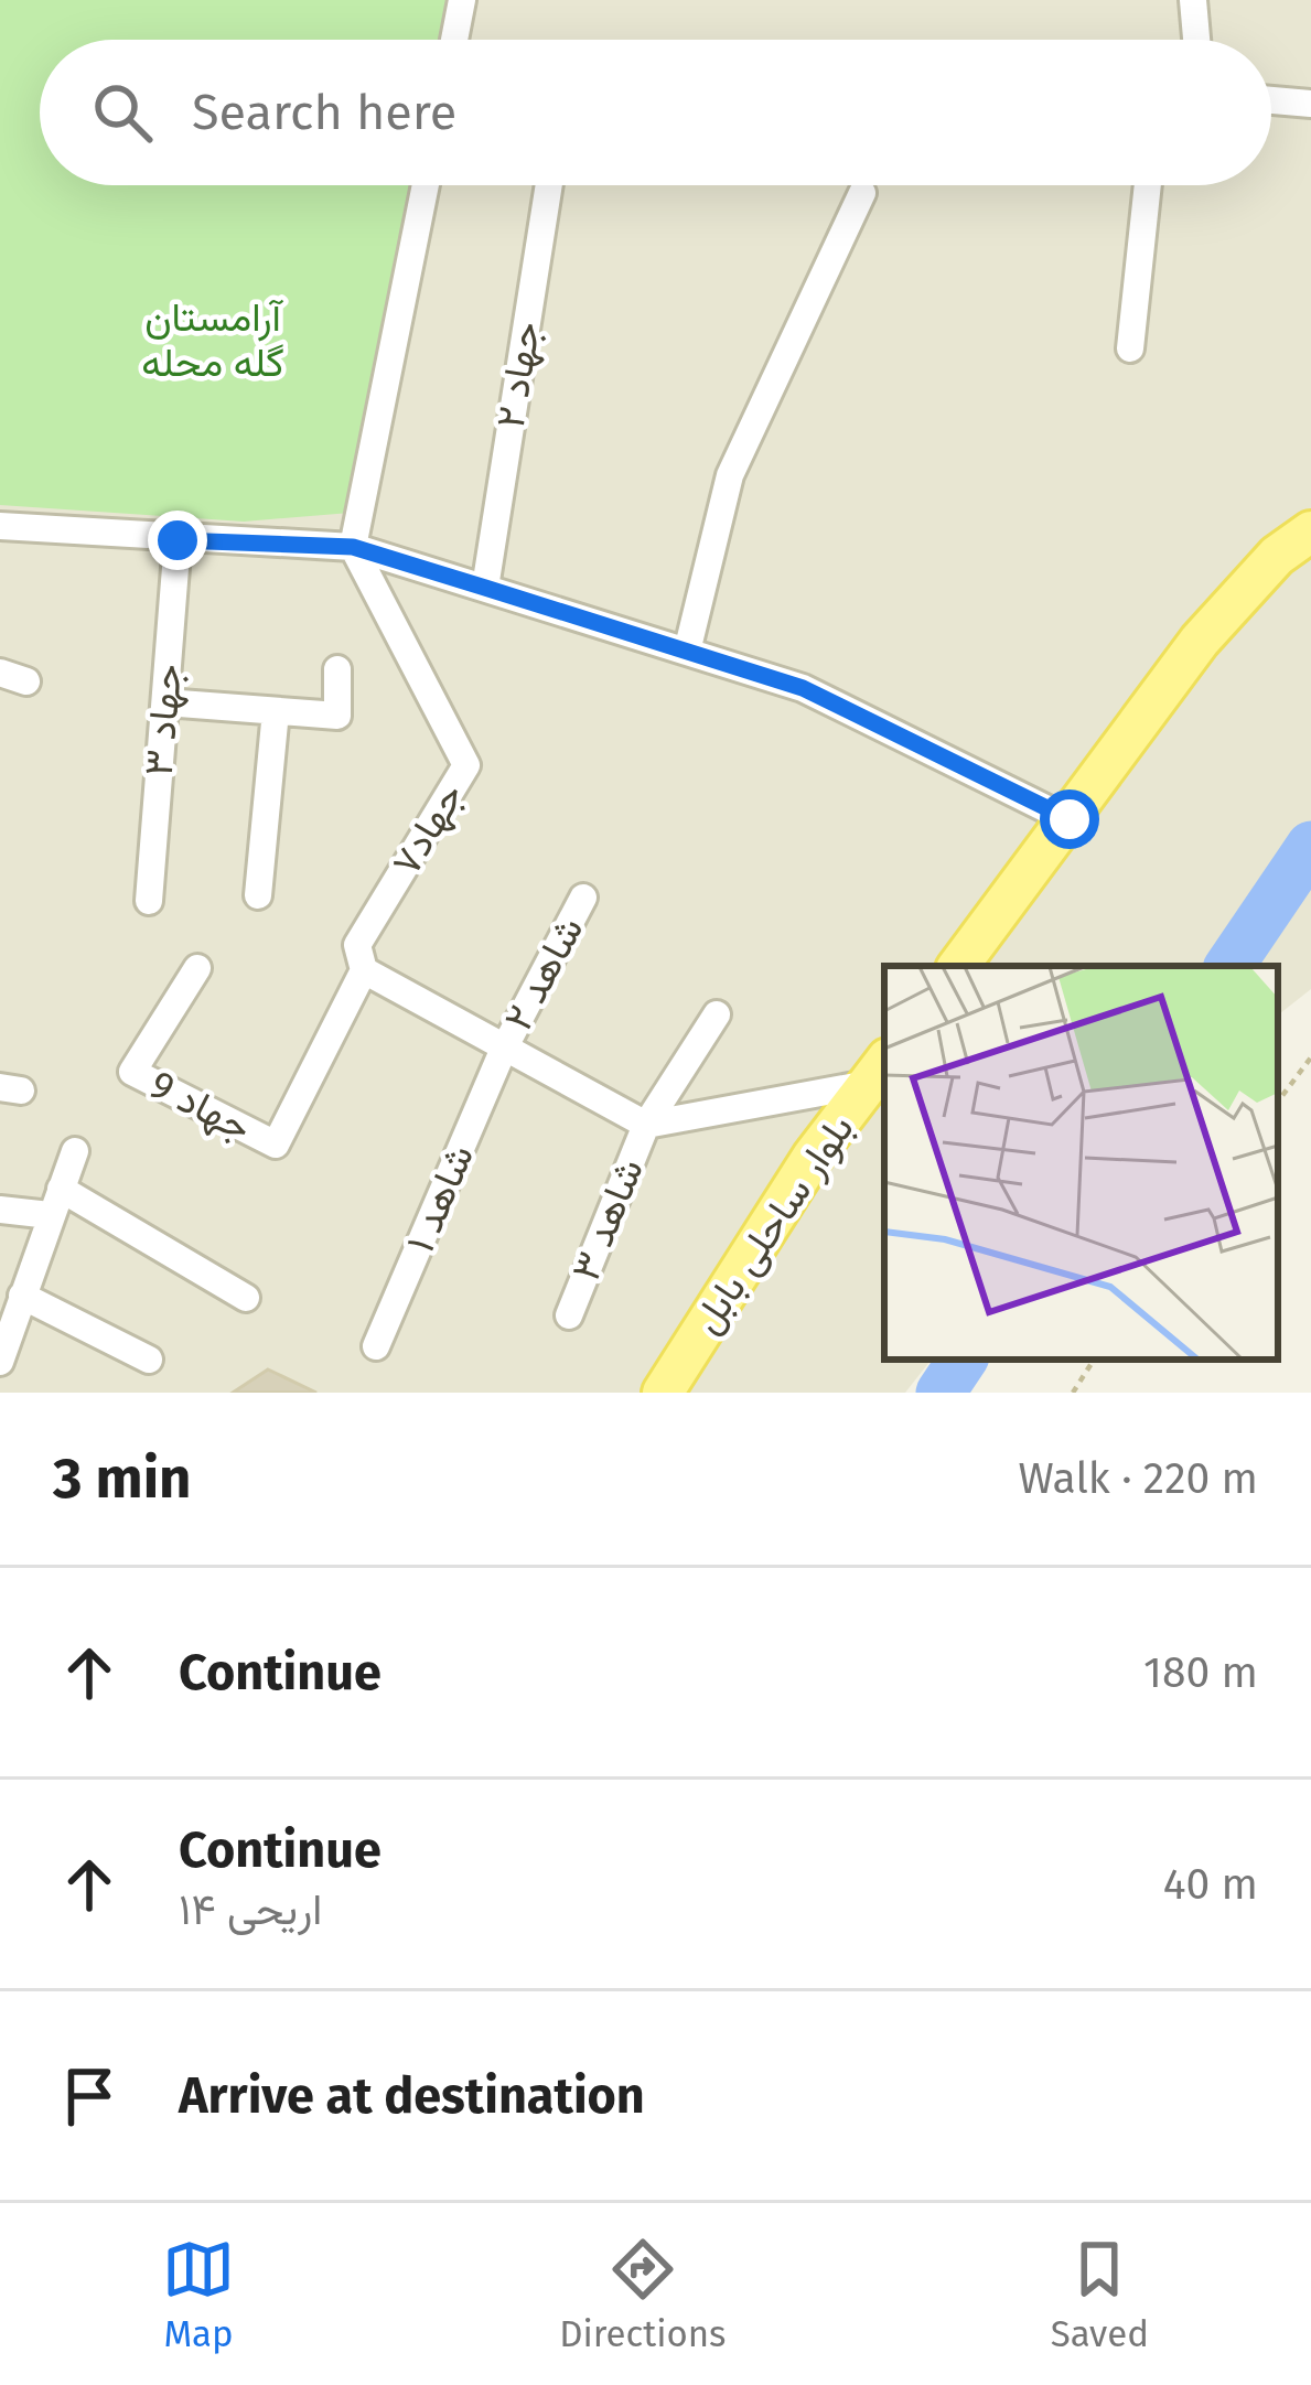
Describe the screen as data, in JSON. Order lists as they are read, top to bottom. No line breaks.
{"streets":{"main road":["بلوار ساحلی بابل"],"street":["جهاد ۲","جهاد ۳","جهاد۷","شاهد ۲","جهاد 9","شاهد ۱","شاهد ۳"]},"crossings":[["جهاد۷","جهاد 9"],["شاهد ۲","شاهد ۱"]],"parks":["آرامستان گله محله"],"page":{"search":"Search here","heading":["3 min","Walk · 220 m"],"list":[["Continue","180 m"],["Continue","اریحی ۱۴","40 m"],"Arrive at destination"],"nav":["Map","Directions","Saved"]}}
